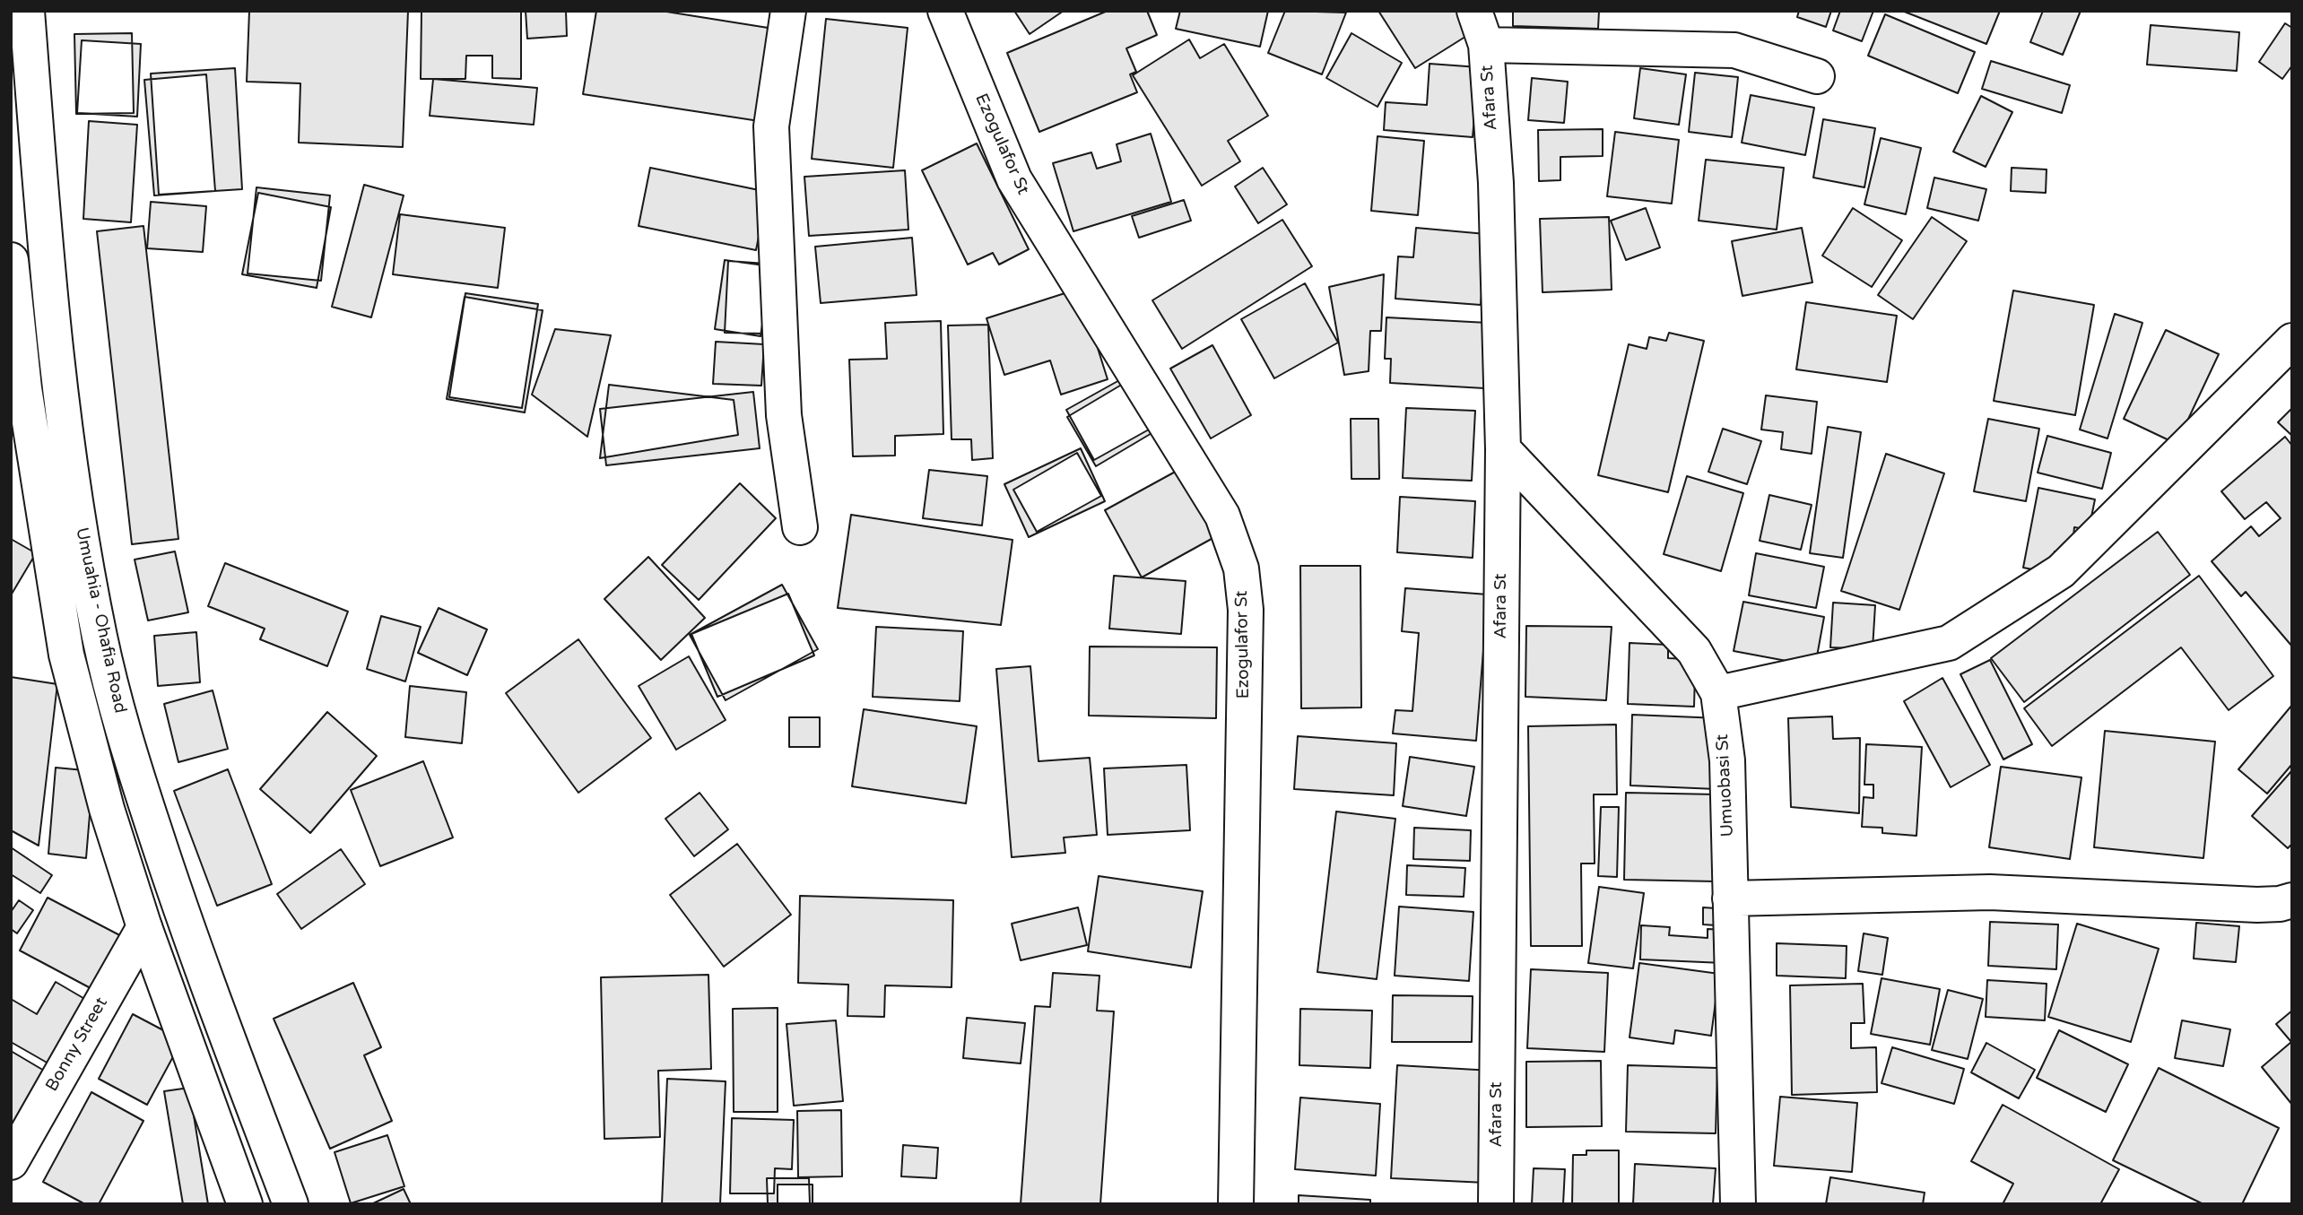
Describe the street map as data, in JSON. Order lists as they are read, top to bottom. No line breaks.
{"streets":{"street":["Afara St","Ezogulafor St","Umuahia - Ohafia Road","Umuobasi St","Bonny Street"]},"crossings":[["Afara St","Umuobasi St"],["Umuahia - Ohafia Road","Bonny Street"]]}
